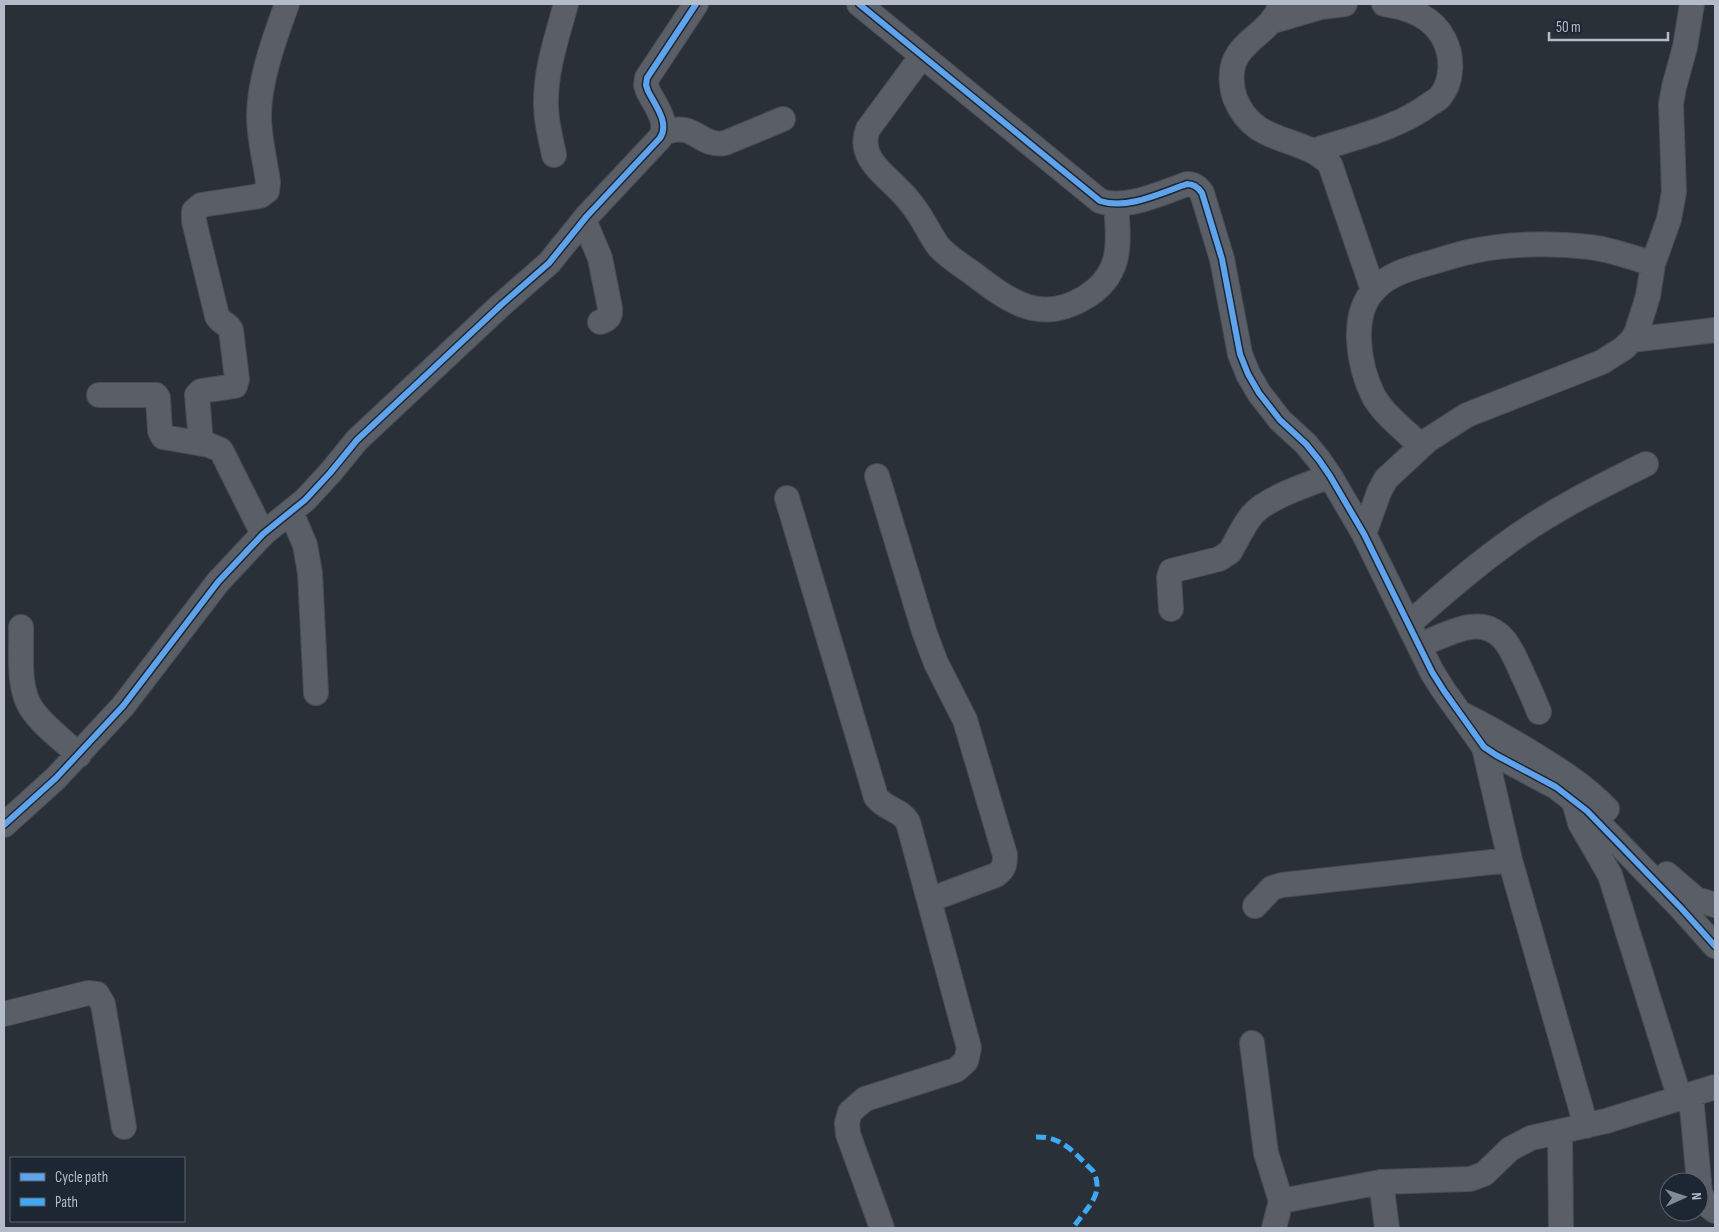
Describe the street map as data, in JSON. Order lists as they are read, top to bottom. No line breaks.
{"legend":["Cycle path","Path"],"scale_bar":"50 m","north":"right"}
